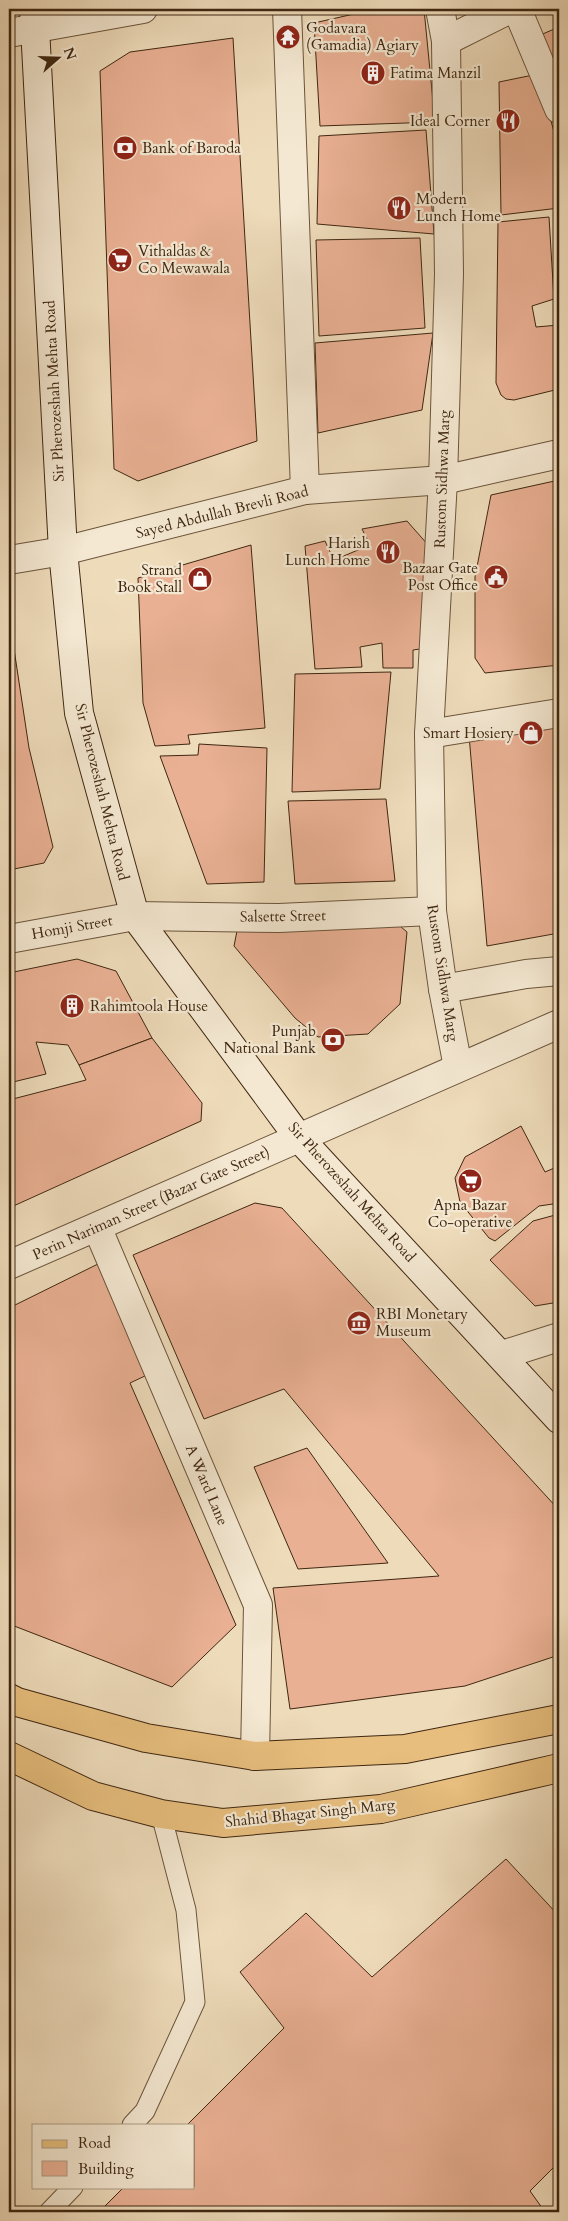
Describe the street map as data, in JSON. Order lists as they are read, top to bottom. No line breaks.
{"streets":{"main road":["Shahid Bhagat Singh Marg"],"street":["Sir Pherozeshah Mehta Road","Rustom Sidhwa Marg","Sayed Abdullah Brevli Road","Salsette Street","Homji Street","Perin Nariman Street (Bazar Gate Street)","A Ward Lane"]},"crossings":[["Sir Pherozeshah Mehta Road","Sayed Abdullah Brevli Road"],["Sir Pherozeshah Mehta Road","Salsette Street"],["Sir Pherozeshah Mehta Road","Homji Street"],["Sir Pherozeshah Mehta Road","Perin Nariman Street (Bazar Gate Street)"],["Rustom Sidhwa Marg","Sayed Abdullah Brevli Road"],["Rustom Sidhwa Marg","Salsette Street"],["Rustom Sidhwa Marg","Perin Nariman Street (Bazar Gate Street)"],["Salsette Street","Homji Street"],["Perin Nariman Street (Bazar Gate Street)","A Ward Lane"]],"places":{"temple":["Godavara (Gamadia) Agiary"],"building":["Fatima Manzil","Rahimtoola House"],"restaurant":["Ideal Corner","Modern Lunch Home","Harish Lunch Home"],"bank":["Bank of Baroda","Punjab National Bank"],"supermarket":["Vithaldas & Co Mewawala","Apna Bazar Co-operative"],"public building":["Bazaar Gate Post Office"],"shop":["Strand Book Stall","Smart Hosiery"],"museum":["RBI Monetary Museum"]},"legend":["Road","Building"],"north":"right"}
